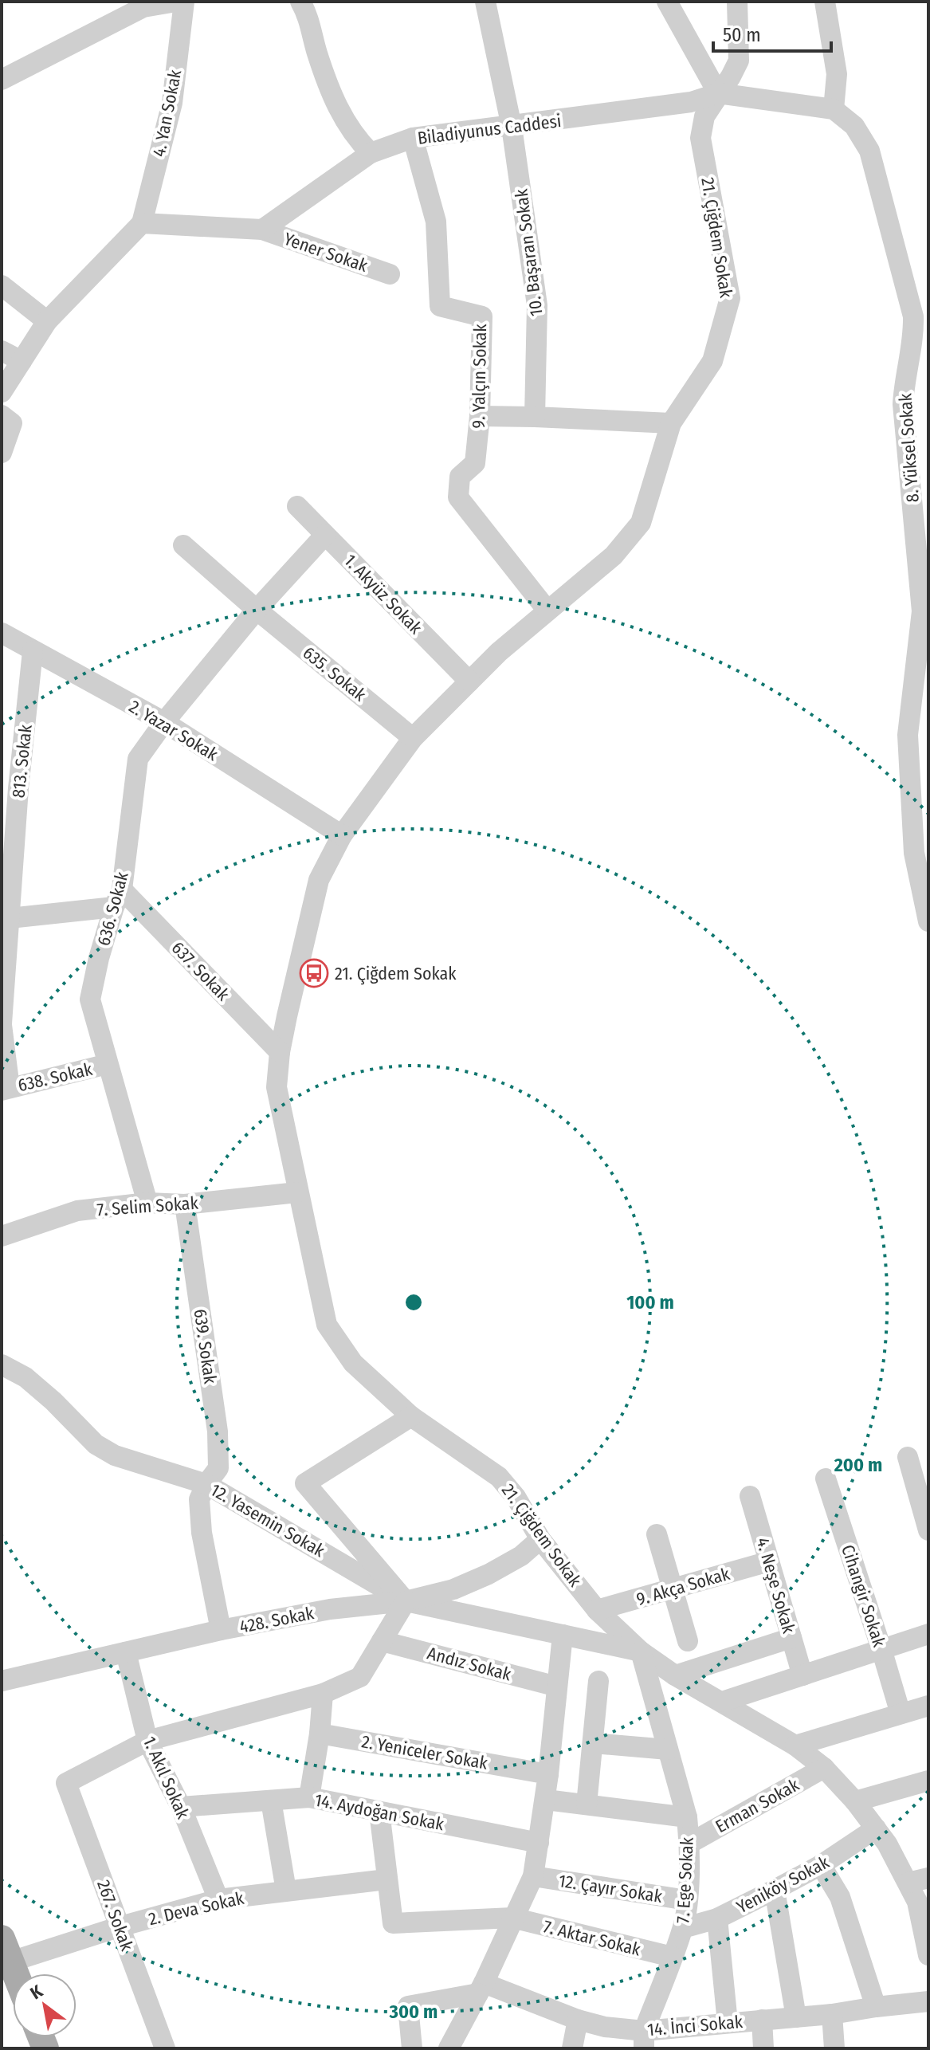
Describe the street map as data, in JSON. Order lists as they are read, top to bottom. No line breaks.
{"streets":{"street":["4. Yan Sokak","Biladiyunus Caddesi","21. Çiğdem Sokak","Yener Sokak","10. Başaran Sokak","9. Yalçın Sokak","8. Yüksel Sokak","1. Akyüz Sokak","635. Sokak","2. Yazar Sokak","813. Sokak","636. Sokak","637. Sokak","638. Sokak","7. Selim Sokak","639. Sokak","12. Yasemin Sokak","4. Neşe Sokak","9. Akça Sokak","Cihangir Sokak","428. Sokak","Andız Sokak","2. Yeniceler Sokak","1. Akıl Sokak","Erman Sokak","14. Aydoğan Sokak","7. Ege Sokak","Yeniköy Sokak","12. Çayır Sokak","2. Deva Sokak","267. Sokak","7. Aktar Sokak","14. İnci Sokak"]},"crossings":[["Biladiyunus Caddesi","21. Çiğdem Sokak"],["Biladiyunus Caddesi","Yener Sokak"],["Biladiyunus Caddesi","10. Başaran Sokak"],["Biladiyunus Caddesi","9. Yalçın Sokak"],["21. Çiğdem Sokak","9. Yalçın Sokak"],["21. Çiğdem Sokak","1. Akyüz Sokak"],["21. Çiğdem Sokak","635. Sokak"],["21. Çiğdem Sokak","2. Yazar Sokak"],["21. Çiğdem Sokak","637. Sokak"],["21. Çiğdem Sokak","7. Selim Sokak"],["21. Çiğdem Sokak","9. Akça Sokak"],["21. Çiğdem Sokak","428. Sokak"],["21. Çiğdem Sokak","Erman Sokak"],["21. Çiğdem Sokak","7. Ege Sokak"],["21. Çiğdem Sokak","Yeniköy Sokak"],["635. Sokak","636. Sokak"],["2. Yazar Sokak","813. Sokak"],["2. Yazar Sokak","636. Sokak"],["813. Sokak","638. Sokak"],["636. Sokak","637. Sokak"],["636. Sokak","638. Sokak"],["636. Sokak","7. Selim Sokak"],["7. Selim Sokak","639. Sokak"],["639. Sokak","12. Yasemin Sokak"],["639. Sokak","428. Sokak"],["12. Yasemin Sokak","428. Sokak"],["4. Neşe Sokak","9. Akça Sokak"],["428. Sokak","1. Akıl Sokak"],["1. Akıl Sokak","14. Aydoğan Sokak"],["1. Akıl Sokak","2. Deva Sokak"],["1. Akıl Sokak","267. Sokak"],["Erman Sokak","7. Ege Sokak"],["7. Ege Sokak","Yeniköy Sokak"],["7. Ege Sokak","12. Çayır Sokak"],["7. Ege Sokak","7. Aktar Sokak"],["7. Ege Sokak","14. İnci Sokak"],["2. Deva Sokak","267. Sokak"],["2. Deva Sokak","7. Aktar Sokak"]],"places":{"bus stop":["21. Çiğdem Sokak"]},"scale_bar":"50 m","north":"top left","rings":["100 m","200 m","300 m"]}
